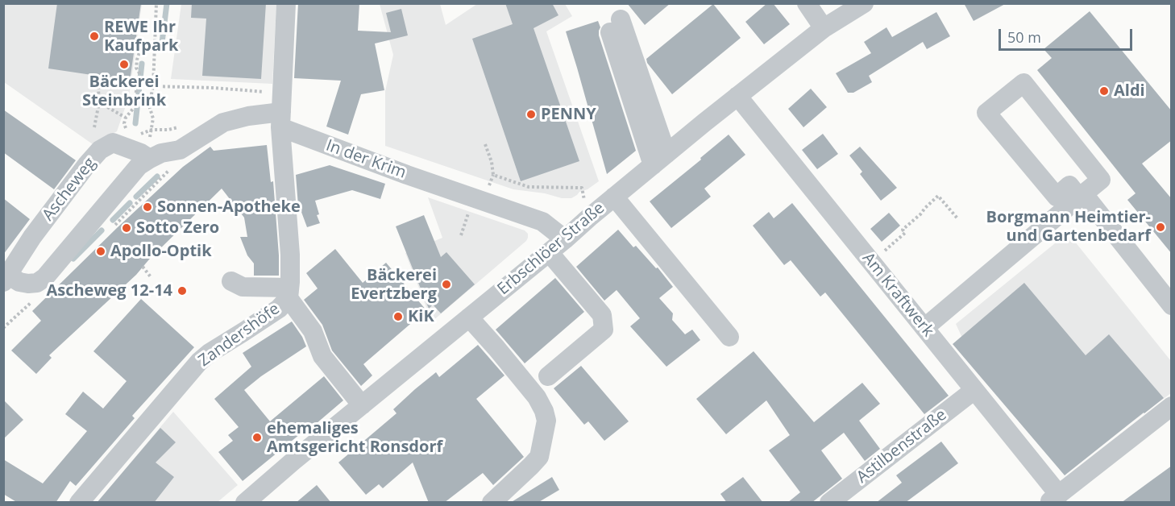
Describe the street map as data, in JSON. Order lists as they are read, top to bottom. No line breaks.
{"streets":{"street":["In der Krim","Ascheweg","Erbschlöer Straße","Am Kraftwerk","Zandershöfe","Astilbenstraße"]},"crossings":[["In der Krim","Ascheweg"],["In der Krim","Erbschlöer Straße"],["Erbschlöer Straße","Am Kraftwerk"],["Am Kraftwerk","Astilbenstraße"]],"places":["REWE Ihr Kaufpark","Bäckerei Steinbrink","Aldi","PENNY","Sonnen-Apotheke","Borgmann Heimtier- und Gartenbedarf","Sotto Zero","Apollo-Optik","Bäckerei Evertzberg","Ascheweg 12-14","KiK","ehemaliges Amtsgericht Ronsdorf"],"scale_bar":"50 m"}
